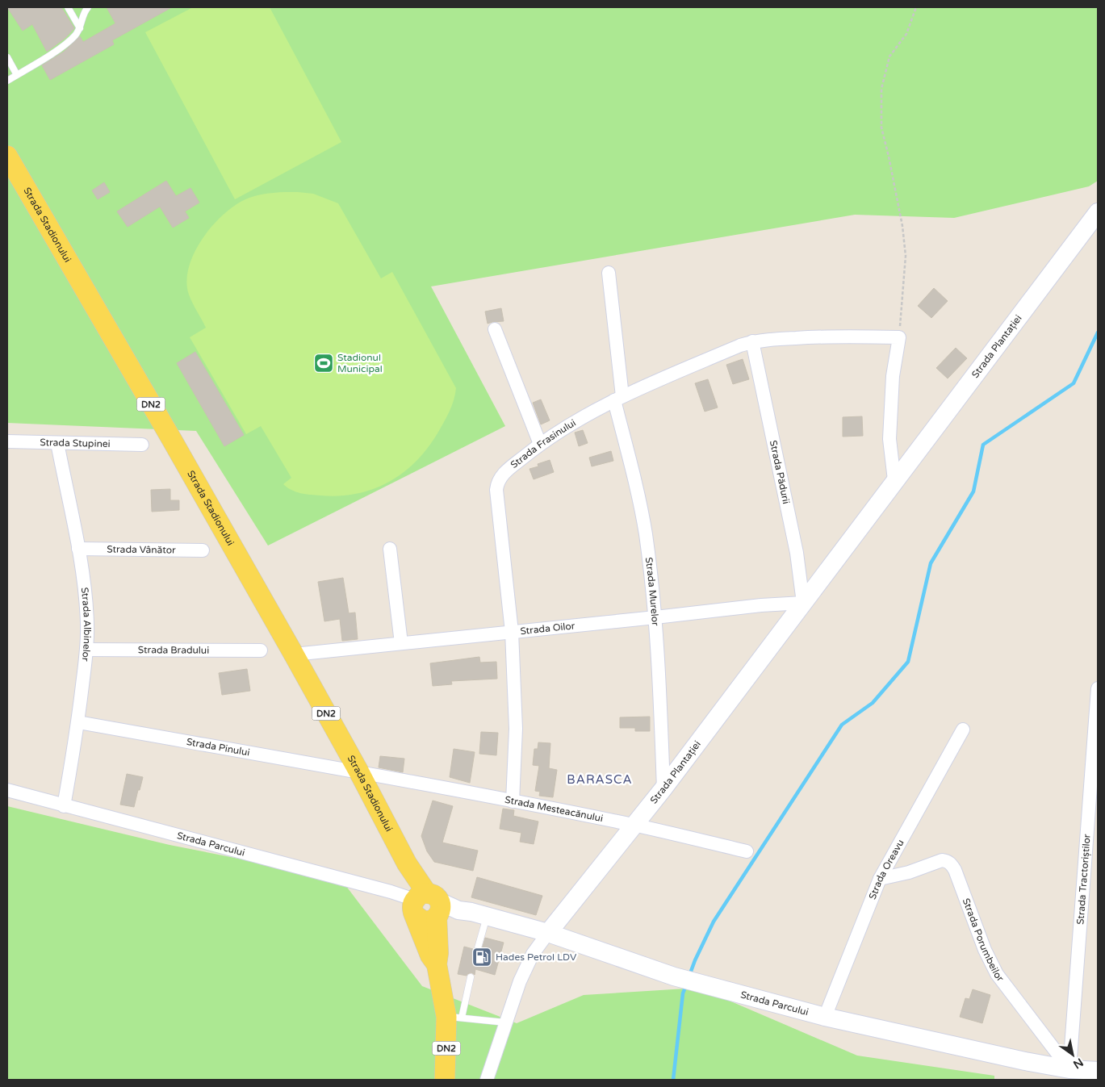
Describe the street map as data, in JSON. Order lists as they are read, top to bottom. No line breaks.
{"streets":{"main road":["Strada Stadionului","Strada Plantației","DN2","Strada Parcului"],"street":["Strada Stupinei","Strada Frasinului","Strada Pădurii","Strada Vânător","Strada Murelor","Strada Albinelor","Strada Oilor","Strada Bradului","Strada Pinului","Strada Mesteacănului","Strada Oreavu","Strada Tractoriștilor","Strada Porumbeilor"]},"crossings":[["Strada Stadionului","DN2"],["Strada Stadionului","Strada Oilor"],["Strada Stadionului","Strada Pinului"],["Strada Stadionului","Strada Mesteacănului"],["Strada Stadionului","Strada Parcului"],["Strada Plantației","Strada Pădurii"],["Strada Plantației","Strada Murelor"],["Strada Plantației","Strada Oilor"],["Strada Plantației","Strada Mesteacănului"],["Strada Plantației","Strada Parcului"],["DN2","Strada Parcului"],["Strada Stupinei","Strada Albinelor"],["Strada Frasinului","Strada Pădurii"],["Strada Frasinului","Strada Murelor"],["Strada Frasinului","Strada Oilor"],["Strada Frasinului","Strada Mesteacănului"],["Strada Pădurii","Strada Oilor"],["Strada Vânător","Strada Albinelor"],["Strada Murelor","Strada Oilor"],["Strada Albinelor","Strada Bradului"],["Strada Albinelor","Strada Pinului"],["Strada Albinelor","Strada Parcului"],["Strada Pinului","Strada Mesteacănului"],["Strada Parcului","Strada Oreavu"],["Strada Parcului","Strada Tractoriștilor"],["Strada Parcului","Strada Porumbeilor"],["Strada Oreavu","Strada Porumbeilor"],["Strada Tractoriștilor","Strada Porumbeilor"]],"districts":["BARASCA"],"places":{"sports":["Stadionul Municipal"],"fuel station":["Hades Petrol LDV"]},"north":"bottom right"}
